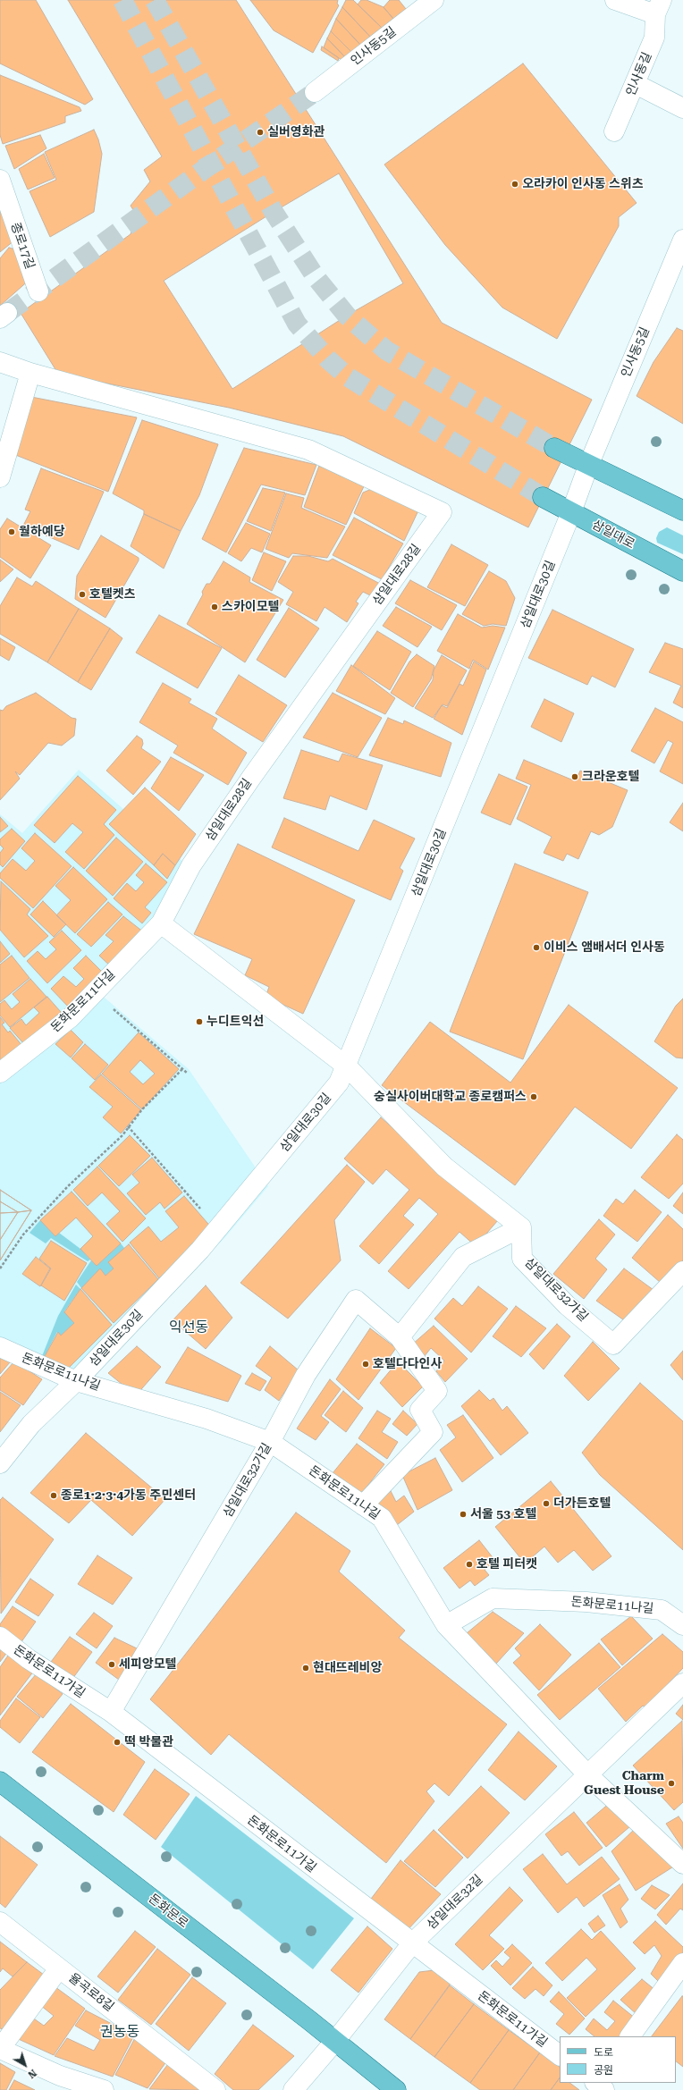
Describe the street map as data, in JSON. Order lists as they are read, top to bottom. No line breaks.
{"streets":{"main road":["삼일대로","돈화문로"],"street":["인사동5길","인사동길","종로17길","삼일대로28길","삼일대로30길","돈화문로11다길","삼일대로32가길","돈화문로11나길","돈화문로11가길","삼일대로32길","율곡로8길"]},"crossings":[["인사동5길","삼일대로30길"],["삼일대로","삼일대로30길"],["삼일대로28길","돈화문로11다길"],["삼일대로30길","돈화문로11나길"],["삼일대로32가길","돈화문로11나길"],["삼일대로32가길","돈화문로11가길"],["돈화문로11가길","삼일대로32길"],["삼일대로32길","돈화문로"]],"districts":["익선동","권농동"],"places":["실버영화관","오라카이 인사동 스위츠","월하예당","호텔켓츠","스카이모텔","크라운호텔","이비스 앰배서더 인사동","누디트익선","숭실사이버대학교 종로캠퍼스","호텔다다인사","종로1·2·3·4가동 주민센터","더가든호텔","서울 53 호텔","호텔 피터캣","세피앙모텔","현대뜨레비앙","떡 박물관","Charm Guest House"],"legend":["도로","공원"],"north":"bottom right"}
